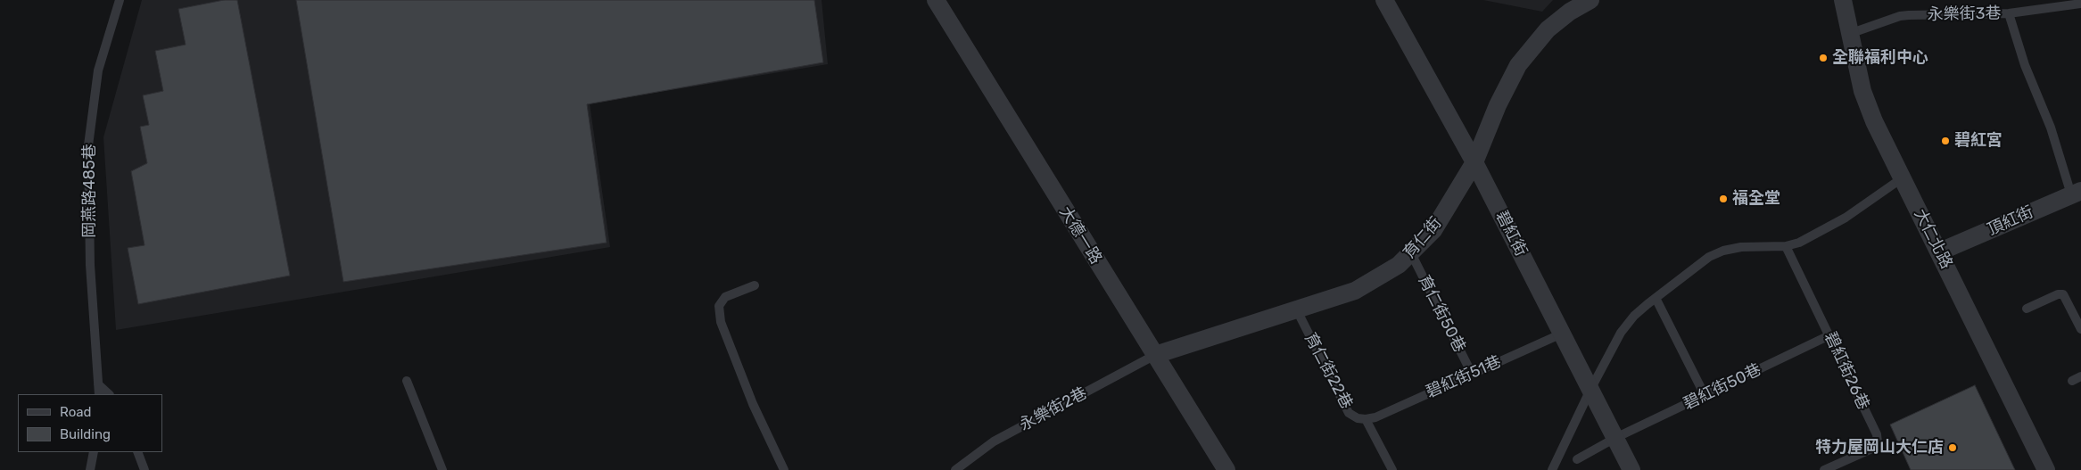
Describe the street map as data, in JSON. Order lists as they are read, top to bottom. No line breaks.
{"streets":{"street":["頂紅街","碧紅街","大德一路","育仁街","大仁北路"],"lane":["永樂街3巷","岡燕路485巷","育仁街50巷","育仁街22巷","碧紅街26巷","碧紅街51巷","碧紅街50巷","永樂街2巷"]},"crossings":[["永樂街3巷","大仁北路"],["頂紅街","大仁北路"],["碧紅街","育仁街"],["碧紅街","碧紅街51巷"],["碧紅街","碧紅街50巷"],["大德一路","育仁街"],["大德一路","永樂街2巷"],["育仁街","育仁街50巷"],["育仁街","育仁街22巷"],["育仁街","永樂街2巷"],["育仁街50巷","碧紅街51巷"],["育仁街22巷","碧紅街51巷"],["碧紅街26巷","碧紅街50巷"]],"places":["全聯福利中心","碧紅宮","福全堂","特力屋岡山大仁店"],"legend":["Road","Building"]}
